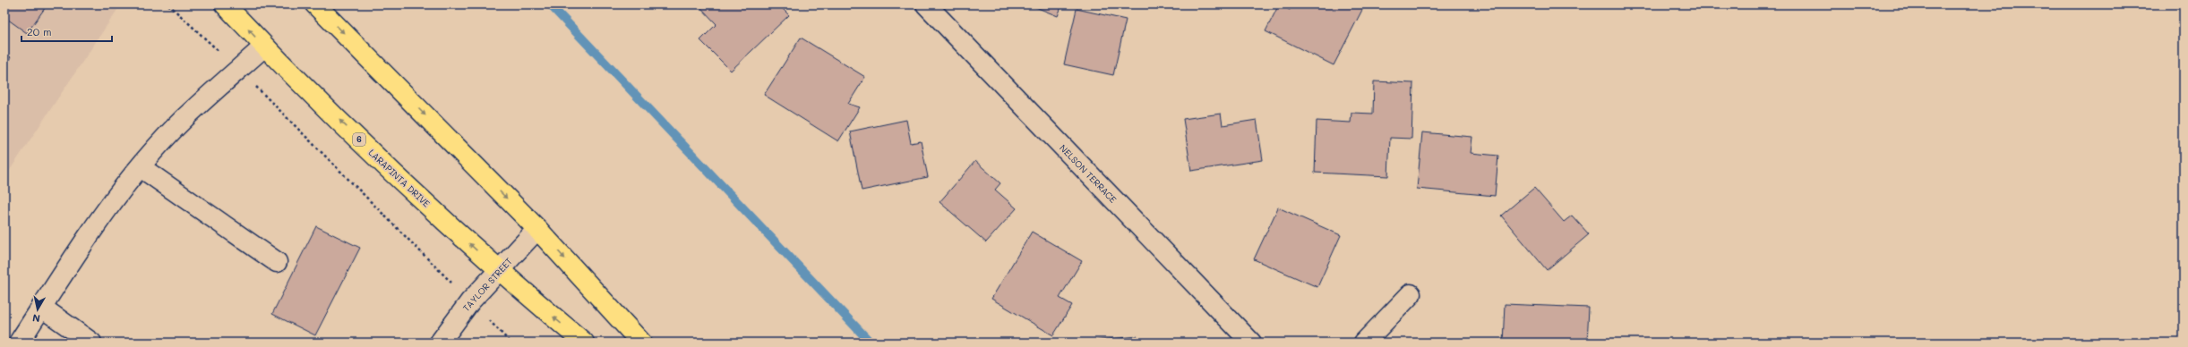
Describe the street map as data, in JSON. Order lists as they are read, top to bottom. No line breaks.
{"streets":{"main road":["6","LARAPINTA DRIVE"],"street":["NELSON TERRACE","TAYLOR STREET"]},"crossings":[["LARAPINTA DRIVE","TAYLOR STREET"]],"scale_bar":"20 m","north":"bottom"}
